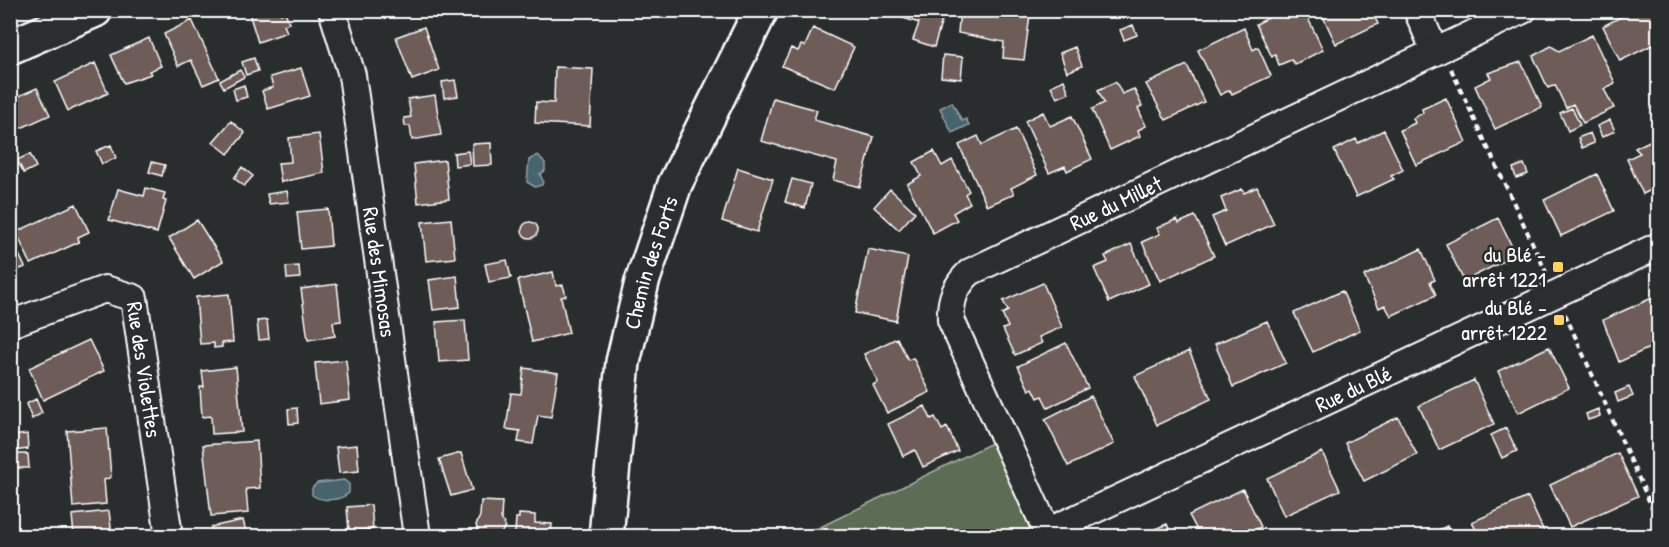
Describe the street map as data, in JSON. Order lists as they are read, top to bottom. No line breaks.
{"streets":{"street":["Rue du Millet","Chemin des Forts","Rue des Mimosas","Rue des Violettes","Rue du Blé"]},"crossings":[["Rue du Millet","Rue du Blé"]],"places":{"transit":["du Blé - arrêt 1221","du Blé - arrêt 1222"]}}
